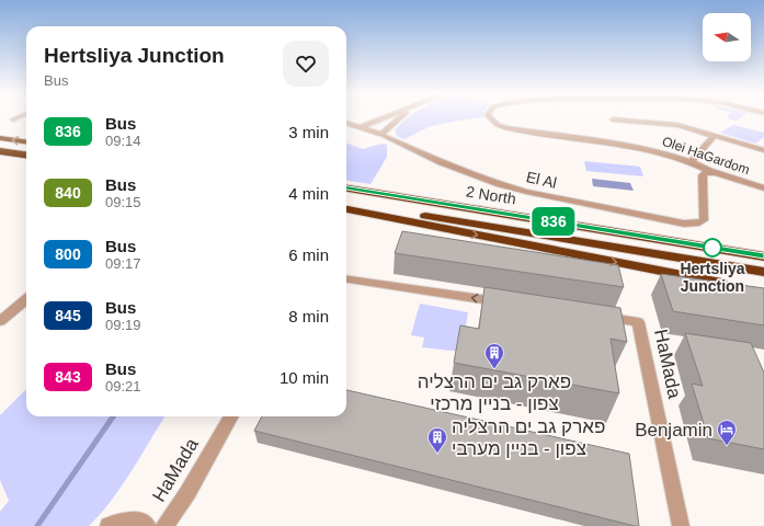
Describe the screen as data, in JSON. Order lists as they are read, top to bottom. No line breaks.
{"streets":{"highway":["2 North"],"street":["Olei HaGardom","El Al","HaMada"]},"crossings":[["Olei HaGardom","El Al"]],"places":{"other":["Hertsliya Junction"],"building":["פארק גב ים הרצליה צפון - בניין מרכזי","פארק גב ים הרצליה צפון - בניין מערבי"],"hotel":["Benjamin"]},"lines":["bus line 836"],"north":"left","page":{"on_map":"836","heading":["Hertsliya Junction","Bus"],"list":[{"mark":"836","name":"Bus","note":"09:14","value":"3 min"},{"mark":"840","name":"Bus","note":"09:15","value":"4 min"},{"mark":"800","name":"Bus","note":"09:17","value":"6 min"},{"mark":"845","name":"Bus","note":"09:19","value":"8 min"},{"mark":"843","name":"Bus","note":"09:21","value":"10 min"}]}}
